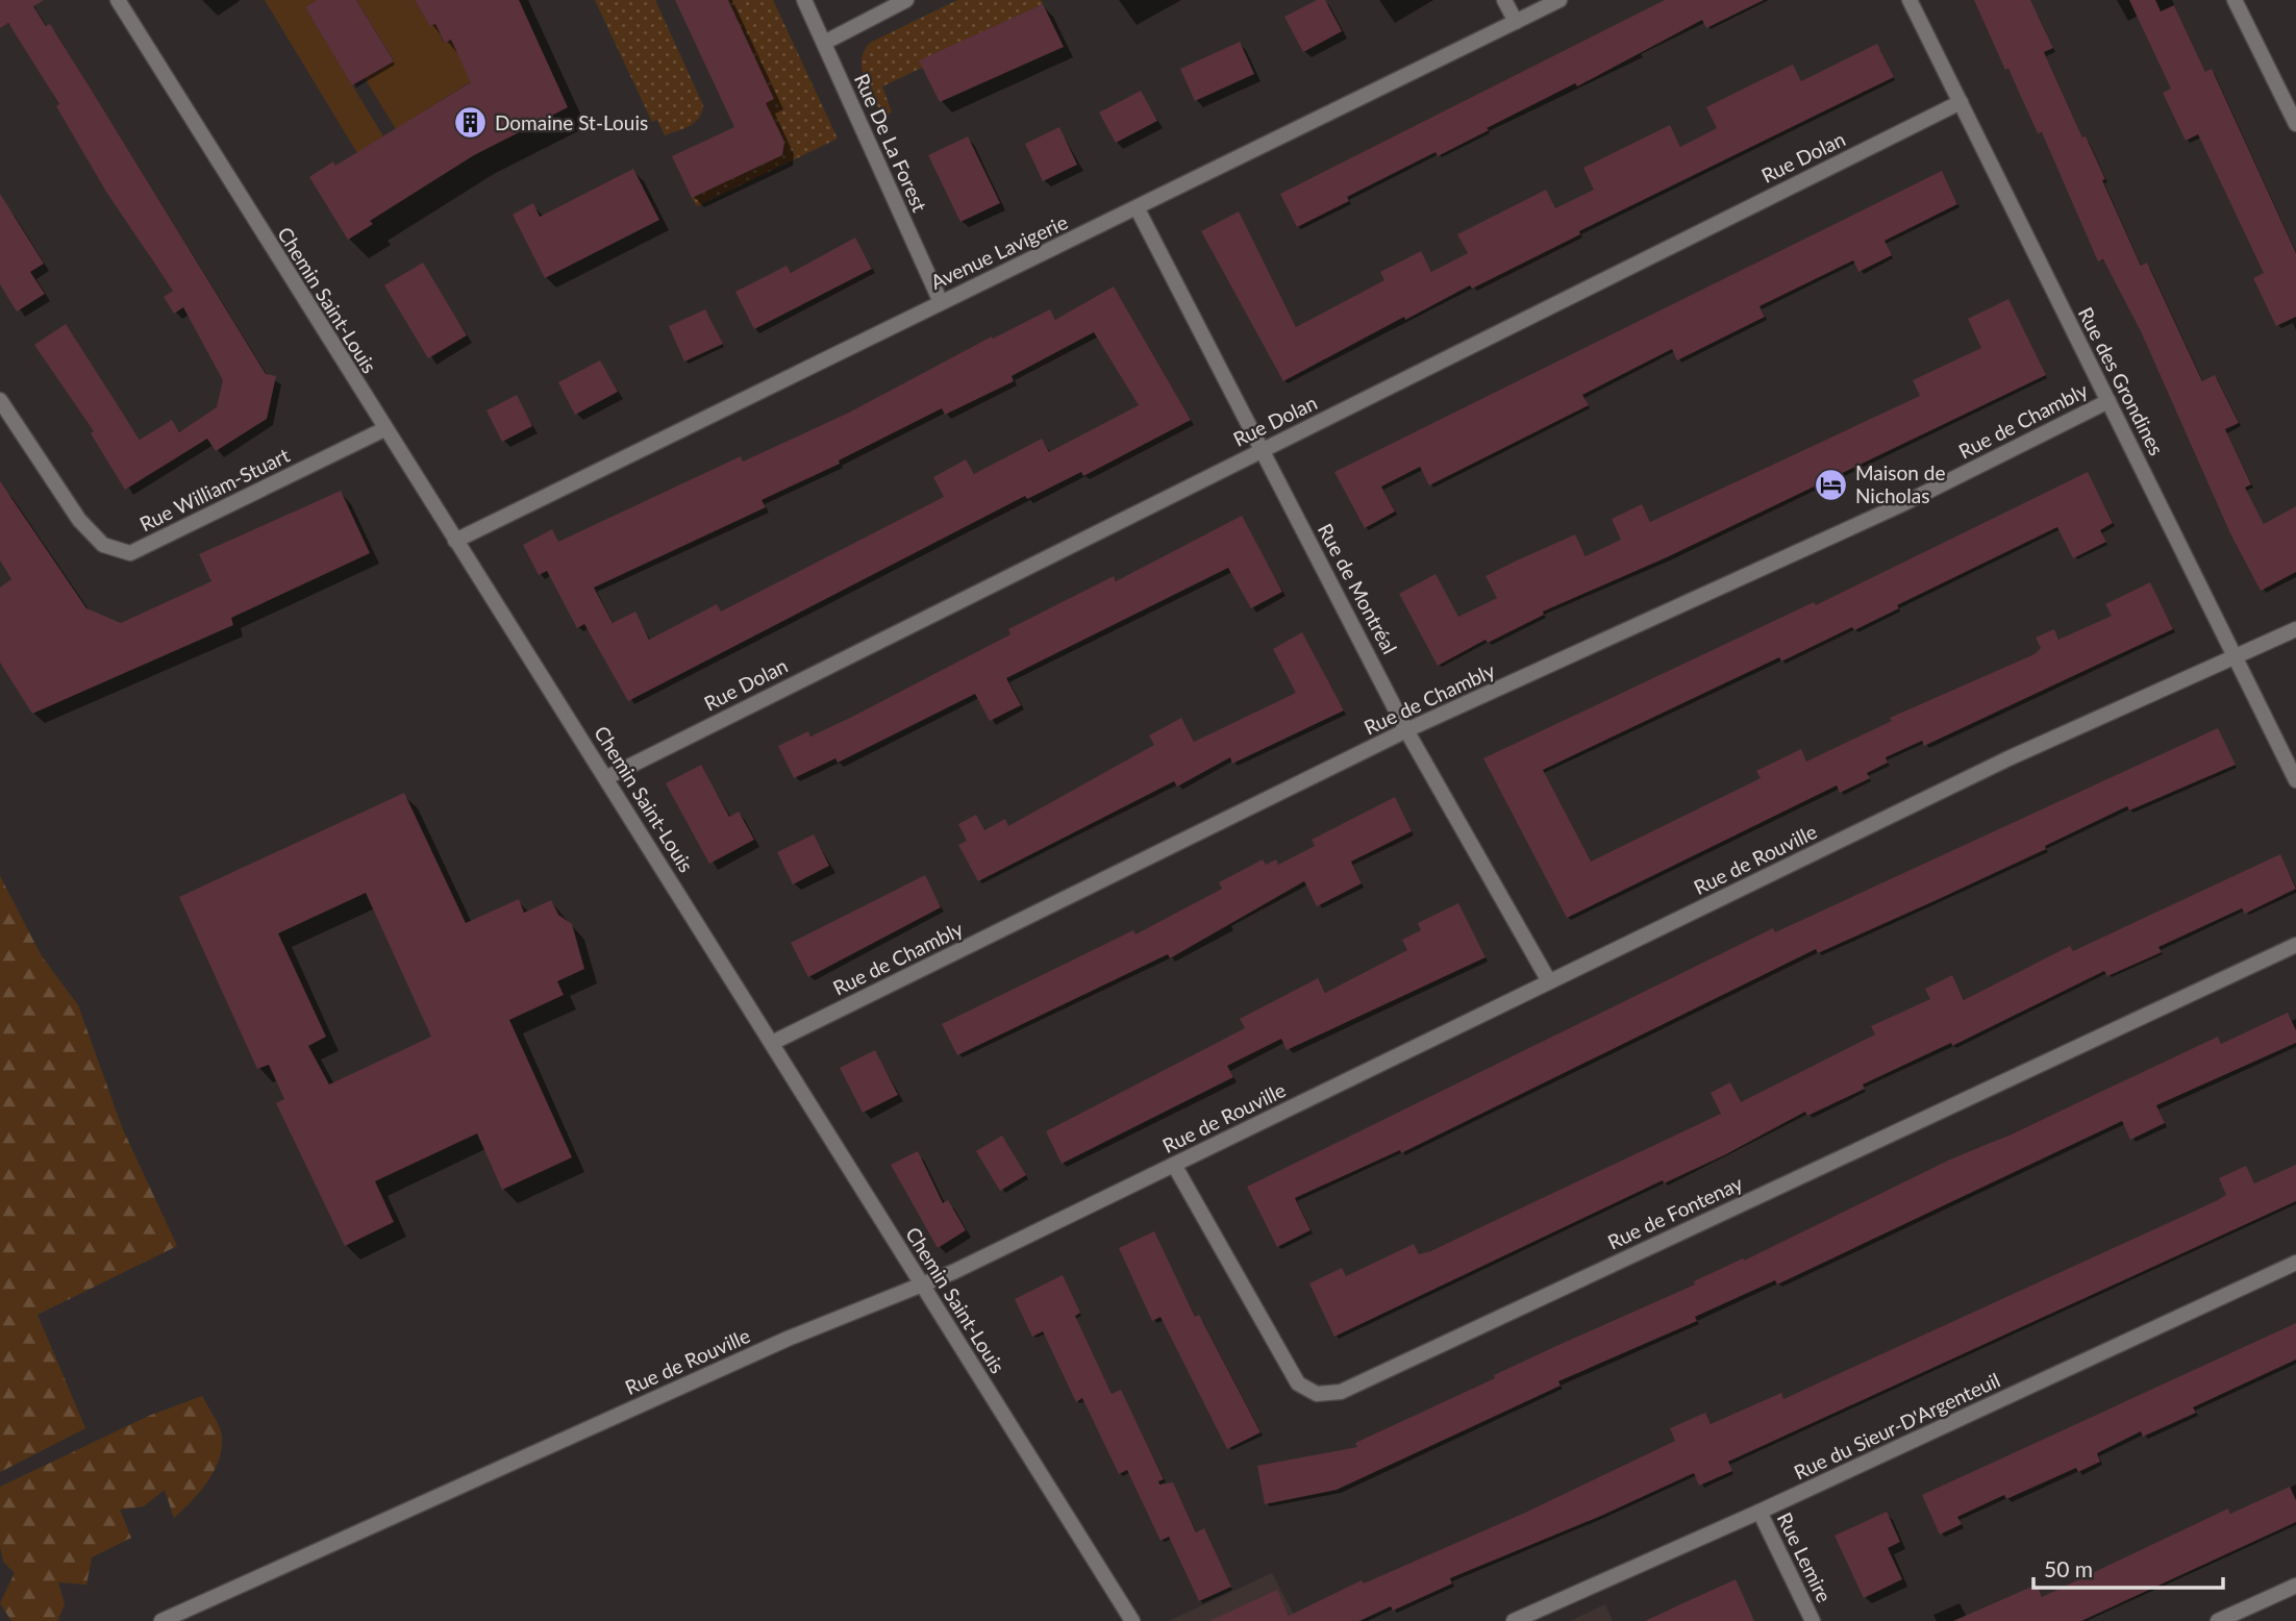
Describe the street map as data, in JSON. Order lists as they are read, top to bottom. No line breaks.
{"streets":{"street":["Rue De La Forest","Rue Dolan","Avenue Lavigerie","Chemin Saint-Louis","Rue des Grondines","Rue de Chambly","Rue William-Stuart","Rue de Montréal","Rue de Rouville","Rue de Fontenay","Rue du Sieur-D'Argenteuil","Rue Lemire"]},"crossings":[["Rue De La Forest","Avenue Lavigerie"],["Rue Dolan","Chemin Saint-Louis"],["Rue Dolan","Rue des Grondines"],["Rue Dolan","Rue de Montréal"],["Avenue Lavigerie","Chemin Saint-Louis"],["Avenue Lavigerie","Rue de Montréal"],["Chemin Saint-Louis","Rue de Chambly"],["Chemin Saint-Louis","Rue William-Stuart"],["Chemin Saint-Louis","Rue de Rouville"],["Rue des Grondines","Rue de Chambly"],["Rue des Grondines","Rue de Rouville"],["Rue de Chambly","Rue de Montréal"],["Rue de Montréal","Rue de Rouville"],["Rue de Rouville","Rue de Fontenay"],["Rue du Sieur-D'Argenteuil","Rue Lemire"]],"places":{"building":["Domaine St-Louis"],"hotel":["Maison de Nicholas"]},"scale_bar":"50 m"}
